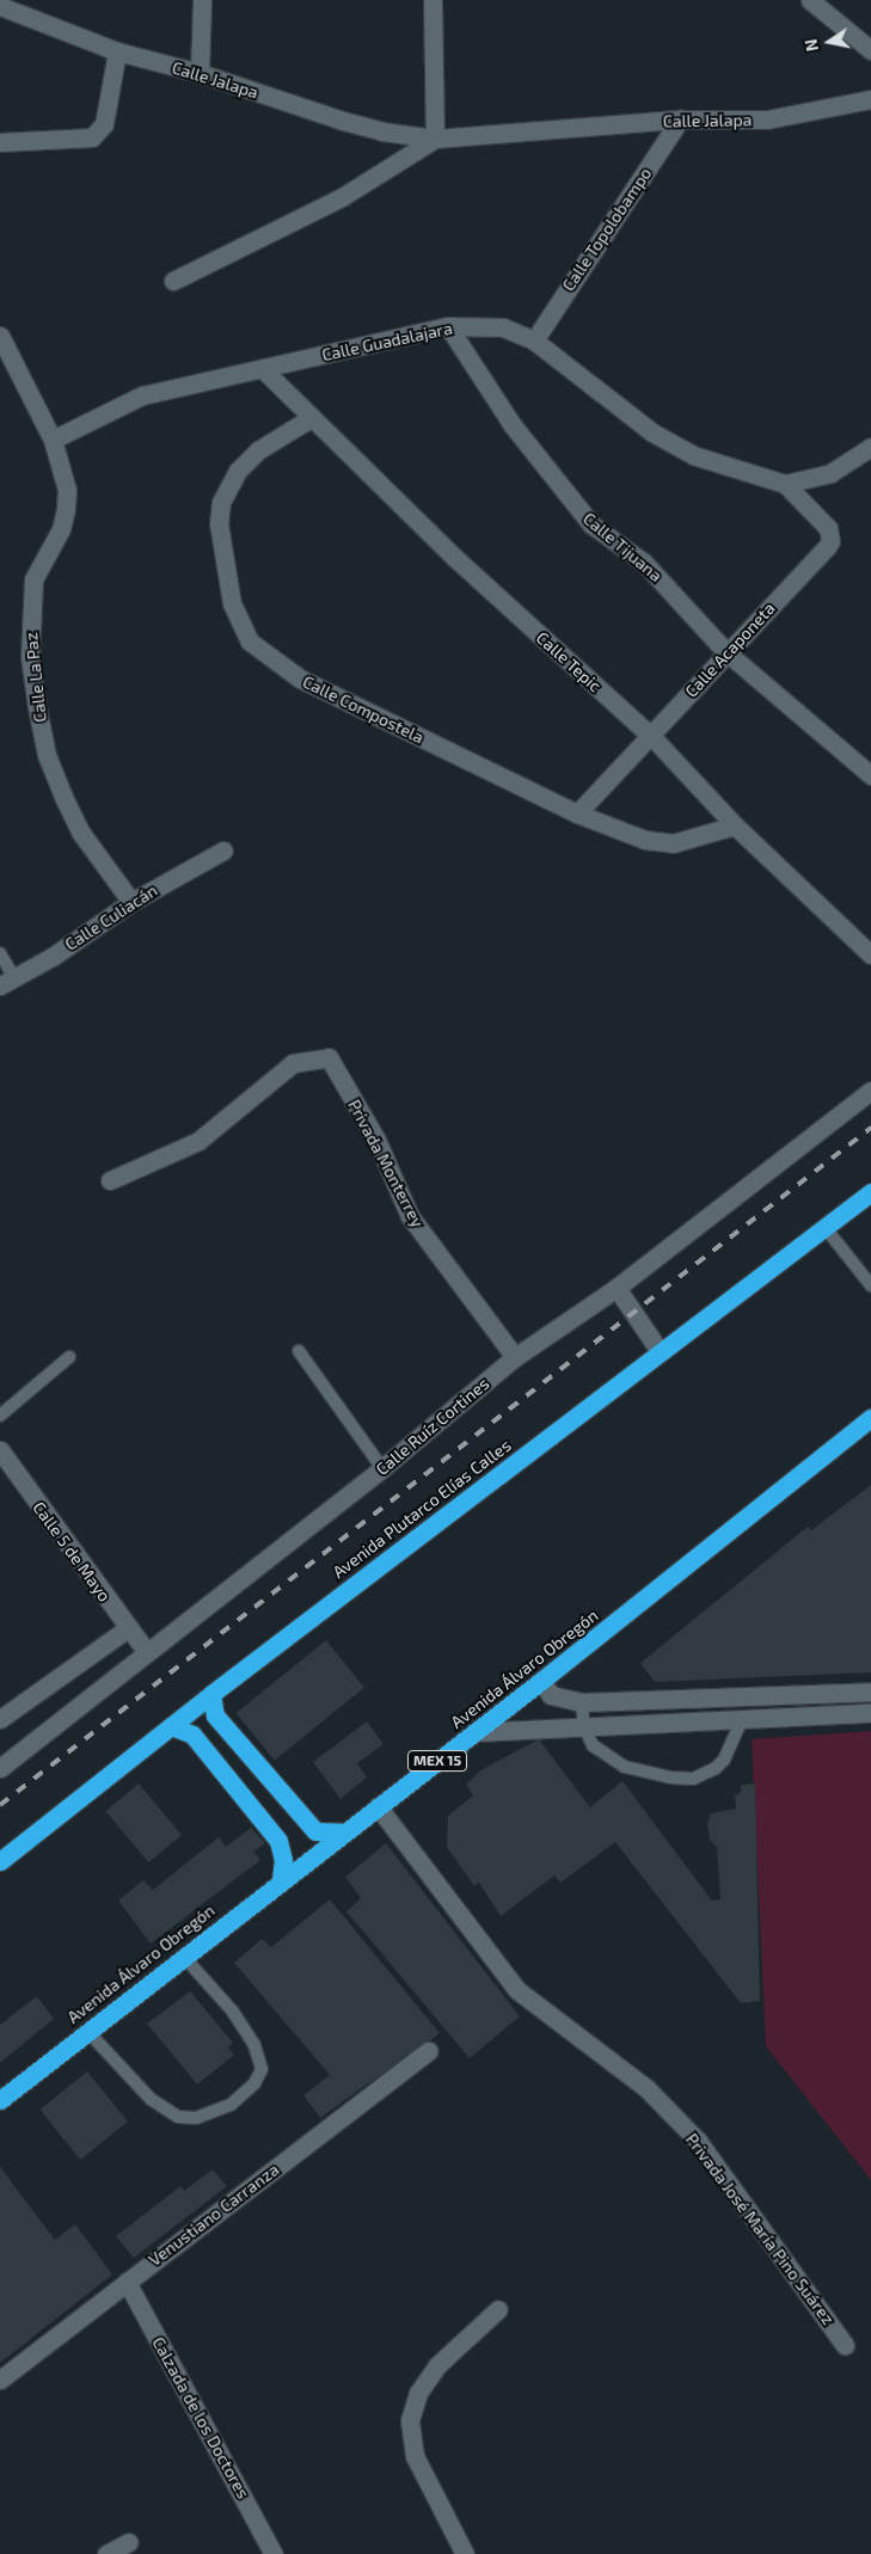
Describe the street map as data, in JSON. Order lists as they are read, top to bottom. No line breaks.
{"streets":{"highway":["Avenida Plutarco Elías Calles","Avenida Álvaro Obregón","MEX 15"],"street":["Calle Jalapa","Calle Topolobampo","Calle Guadalajara","Calle Tijuana","Calle Acaponeta","Calle Tepic","Calle La Paz","Calle Compostela","Calle Culiacán","Privada Monterrey","Calle Ruíz Cortines","Calle 5 de Mayo","Venustiano Carranza","Privada José María Pino Suárez","Calzada de los Doctores"]},"crossings":[["Calle Jalapa","Calle Topolobampo"],["Calle Topolobampo","Calle Guadalajara"],["Calle Guadalajara","Calle Tijuana"],["Calle Guadalajara","Calle Acaponeta"],["Calle Guadalajara","Calle Tepic"],["Calle Guadalajara","Calle La Paz"],["Calle Tijuana","Calle Acaponeta"],["Calle Acaponeta","Calle Tepic"],["Calle Acaponeta","Calle Compostela"],["Calle Tepic","Calle Compostela"],["Calle La Paz","Calle Culiacán"],["Privada Monterrey","Calle Ruíz Cortines"],["Calle Ruíz Cortines","Calle 5 de Mayo"],["Avenida Álvaro Obregón","Privada José María Pino Suárez"],["Venustiano Carranza","Calzada de los Doctores"]],"north":"left"}
